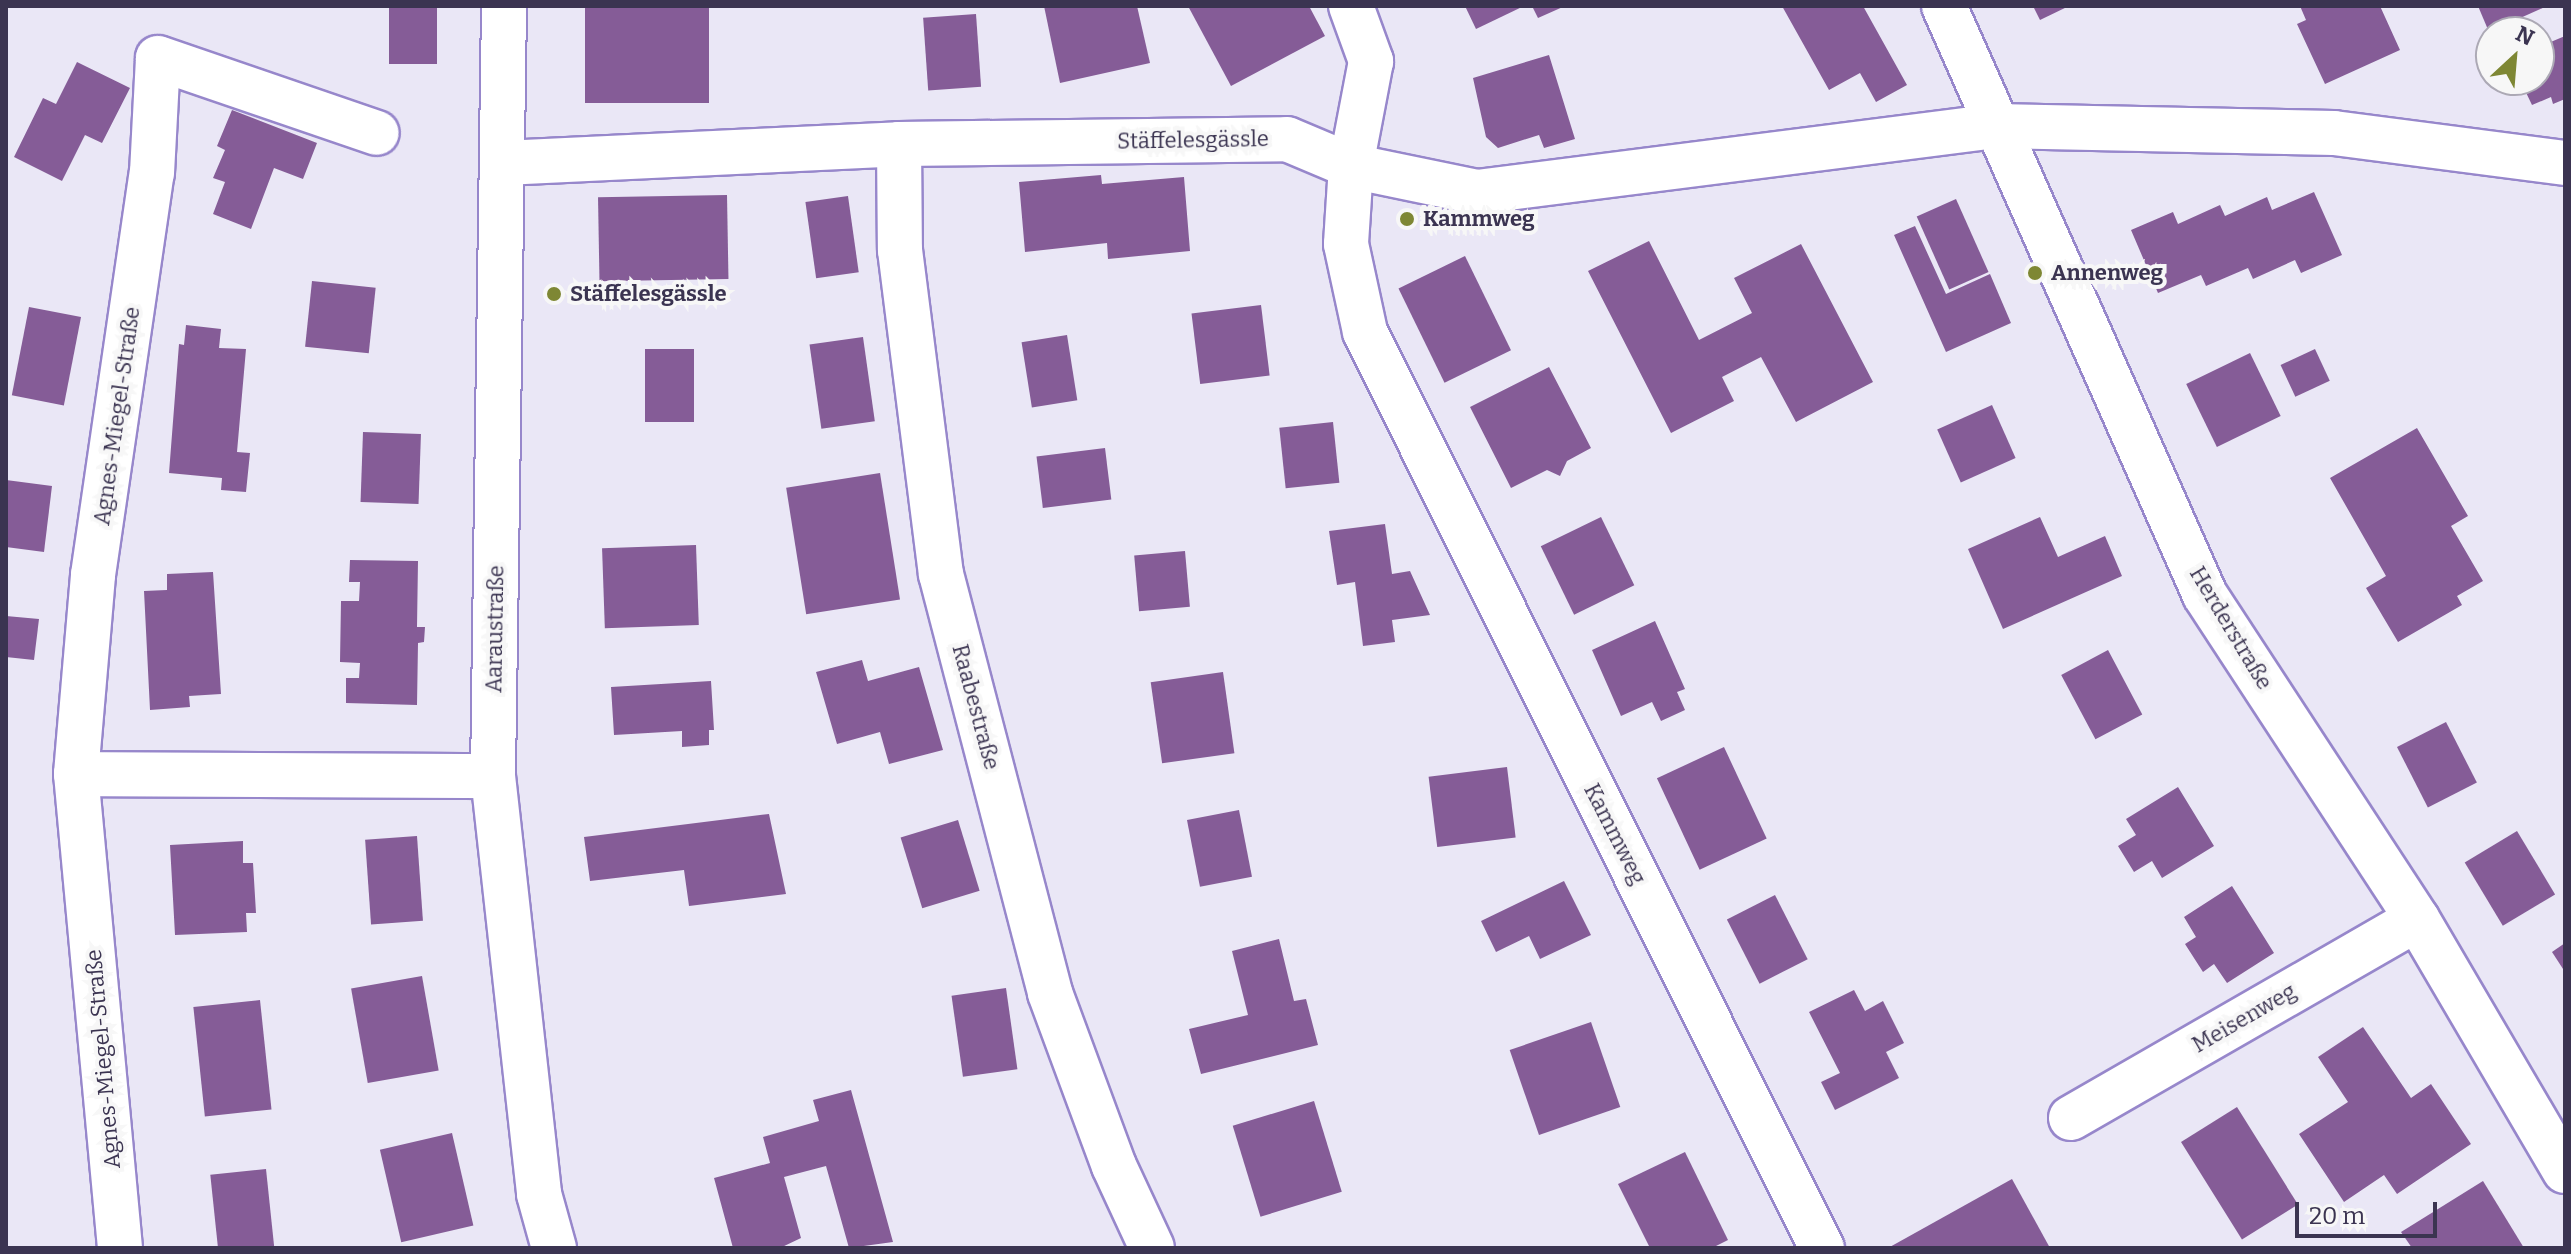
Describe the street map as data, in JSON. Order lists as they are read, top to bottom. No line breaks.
{"streets":{"street":["Stäffelesgässle","Agnes-Miegel-Straße","Herderstraße","Aaraustraße","Raabestraße","Kammweg","Meisenweg"]},"crossings":[["Stäffelesgässle","Aaraustraße"],["Stäffelesgässle","Raabestraße"],["Stäffelesgässle","Kammweg"],["Herderstraße","Meisenweg"]],"places":["Kammweg","Annenweg","Stäffelesgässle"],"scale_bar":"20 m","north":"top right"}
